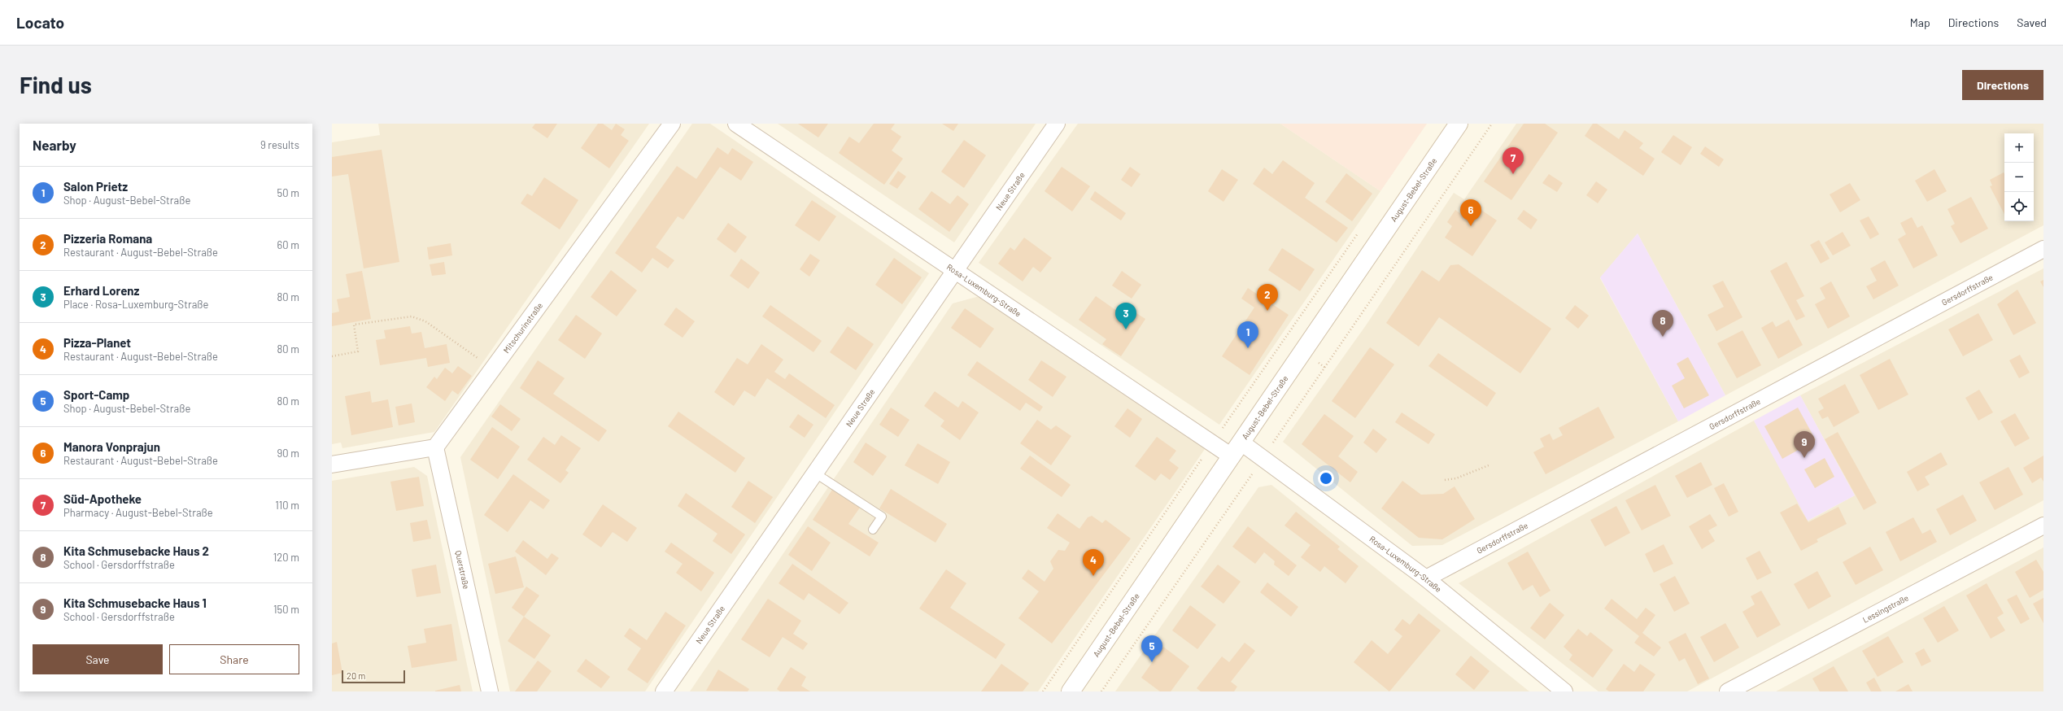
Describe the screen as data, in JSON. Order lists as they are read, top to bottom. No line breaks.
{"streets":{"main road":["August-Bebel-Straße"],"street":["Neue Straße","Rosa-Luxemburg-Straße","Gersdorffstraße","Mitschurinstraße","Querstraße","Lessingstraße"]},"crossings":[["Neue Straße","Rosa-Luxemburg-Straße"],["August-Bebel-Straße","Rosa-Luxemburg-Straße"],["Rosa-Luxemburg-Straße","Gersdorffstraße"],["Mitschurinstraße","Querstraße"]],"scale_bar":"20 m","page":{"header":"Locato","nav":["Map","Directions","Saved"],"buttons":["Directions",["Save","Share"]],"title":"Find us","heading":["Nearby","9 results"],"map_buttons":["+","−"],"pins":["7","6","2","3","8","1","9","4","5"],"list":[{"mark":"1","name":"Salon Prietz","note":"Shop · August-Bebel-Straße","value":"50 m"},{"mark":"2","name":"Pizzeria Romana","note":"Restaurant · August-Bebel-Straße","value":"60 m"},{"mark":"3","name":"Erhard Lorenz","note":"Place · Rosa-Luxemburg-Straße","value":"80 m"},{"mark":"4","name":"Pizza-Planet","note":"Restaurant · August-Bebel-Straße","value":"80 m"},{"mark":"5","name":"Sport-Camp","note":"Shop · August-Bebel-Straße","value":"80 m"},{"mark":"6","name":"Manora Vonprajun","note":"Restaurant · August-Bebel-Straße","value":"90 m"},{"mark":"7","name":"Süd-Apotheke","note":"Pharmacy · August-Bebel-Straße","value":"110 m"},{"mark":"8","name":"Kita Schmusebacke Haus 2","note":"School · Gersdorffstraße","value":"120 m"},{"mark":"9","name":"Kita Schmusebacke Haus 1","note":"School · Gersdorffstraße","value":"150 m"}],"scale":"20 m"}}
